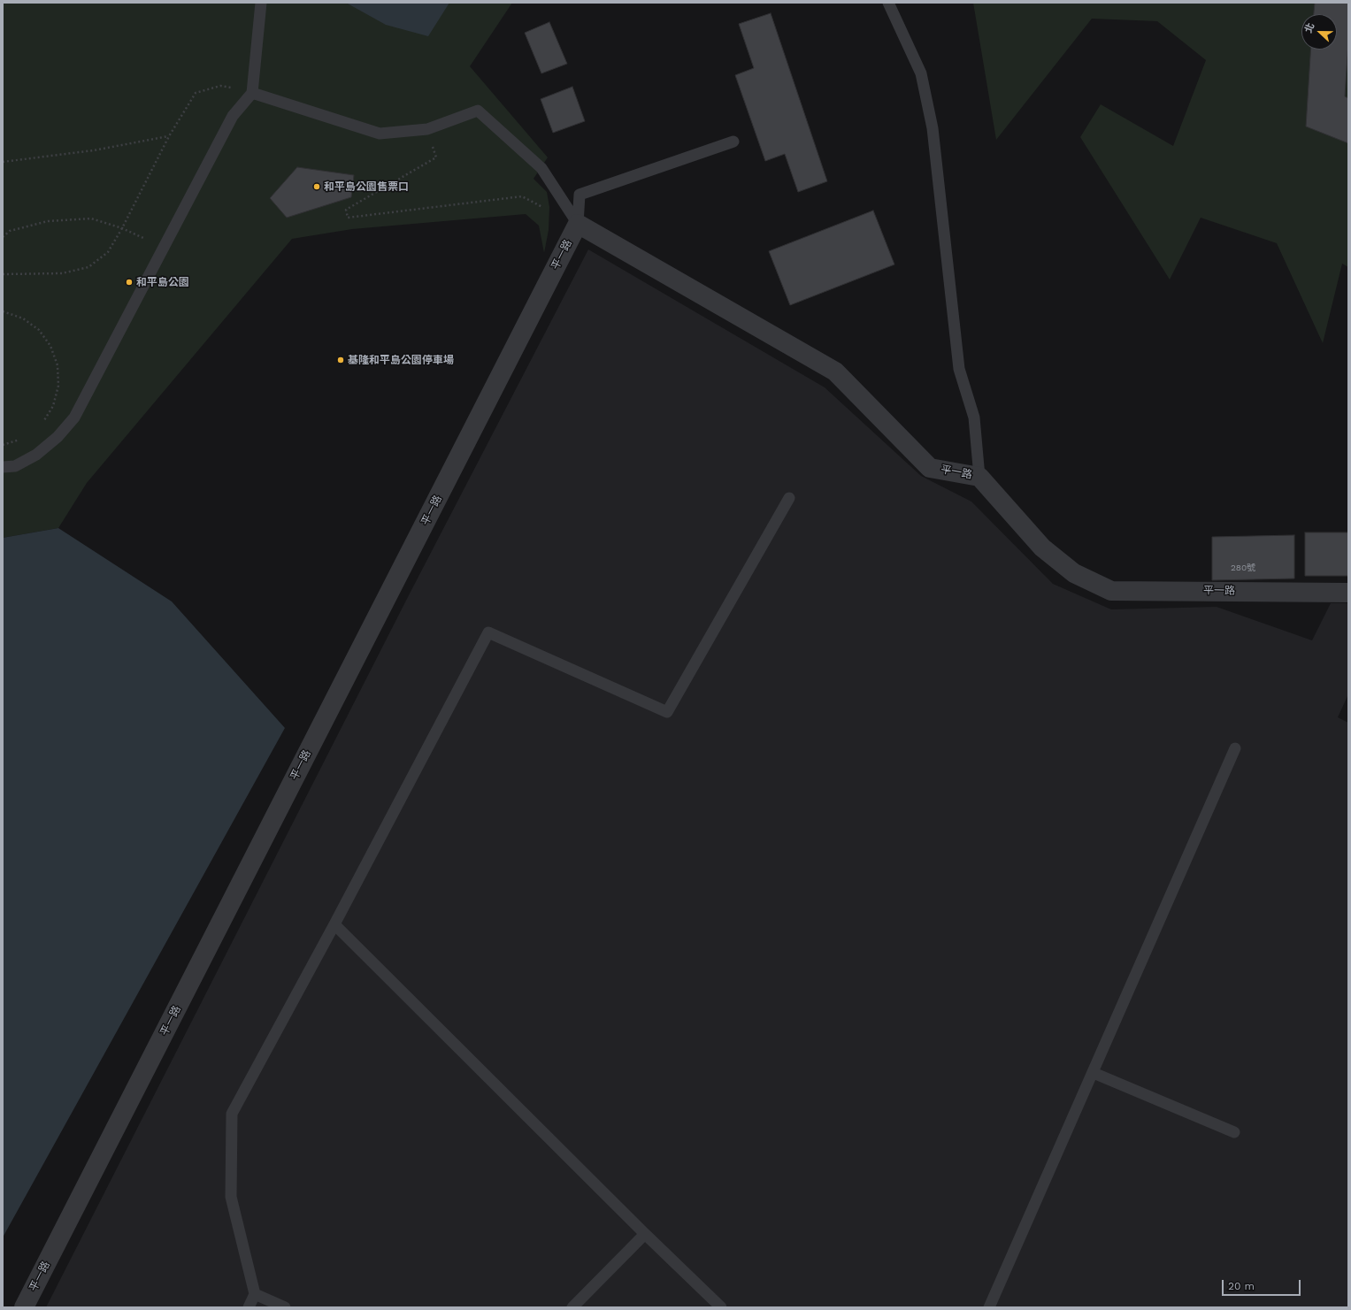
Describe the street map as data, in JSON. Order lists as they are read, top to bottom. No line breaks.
{"streets":{"street":["平一路"]},"places":["和平島公園售票口","和平島公園","基隆和平島公園停車場"],"house_numbers":["280號"],"scale_bar":"20 m","north":"left"}
